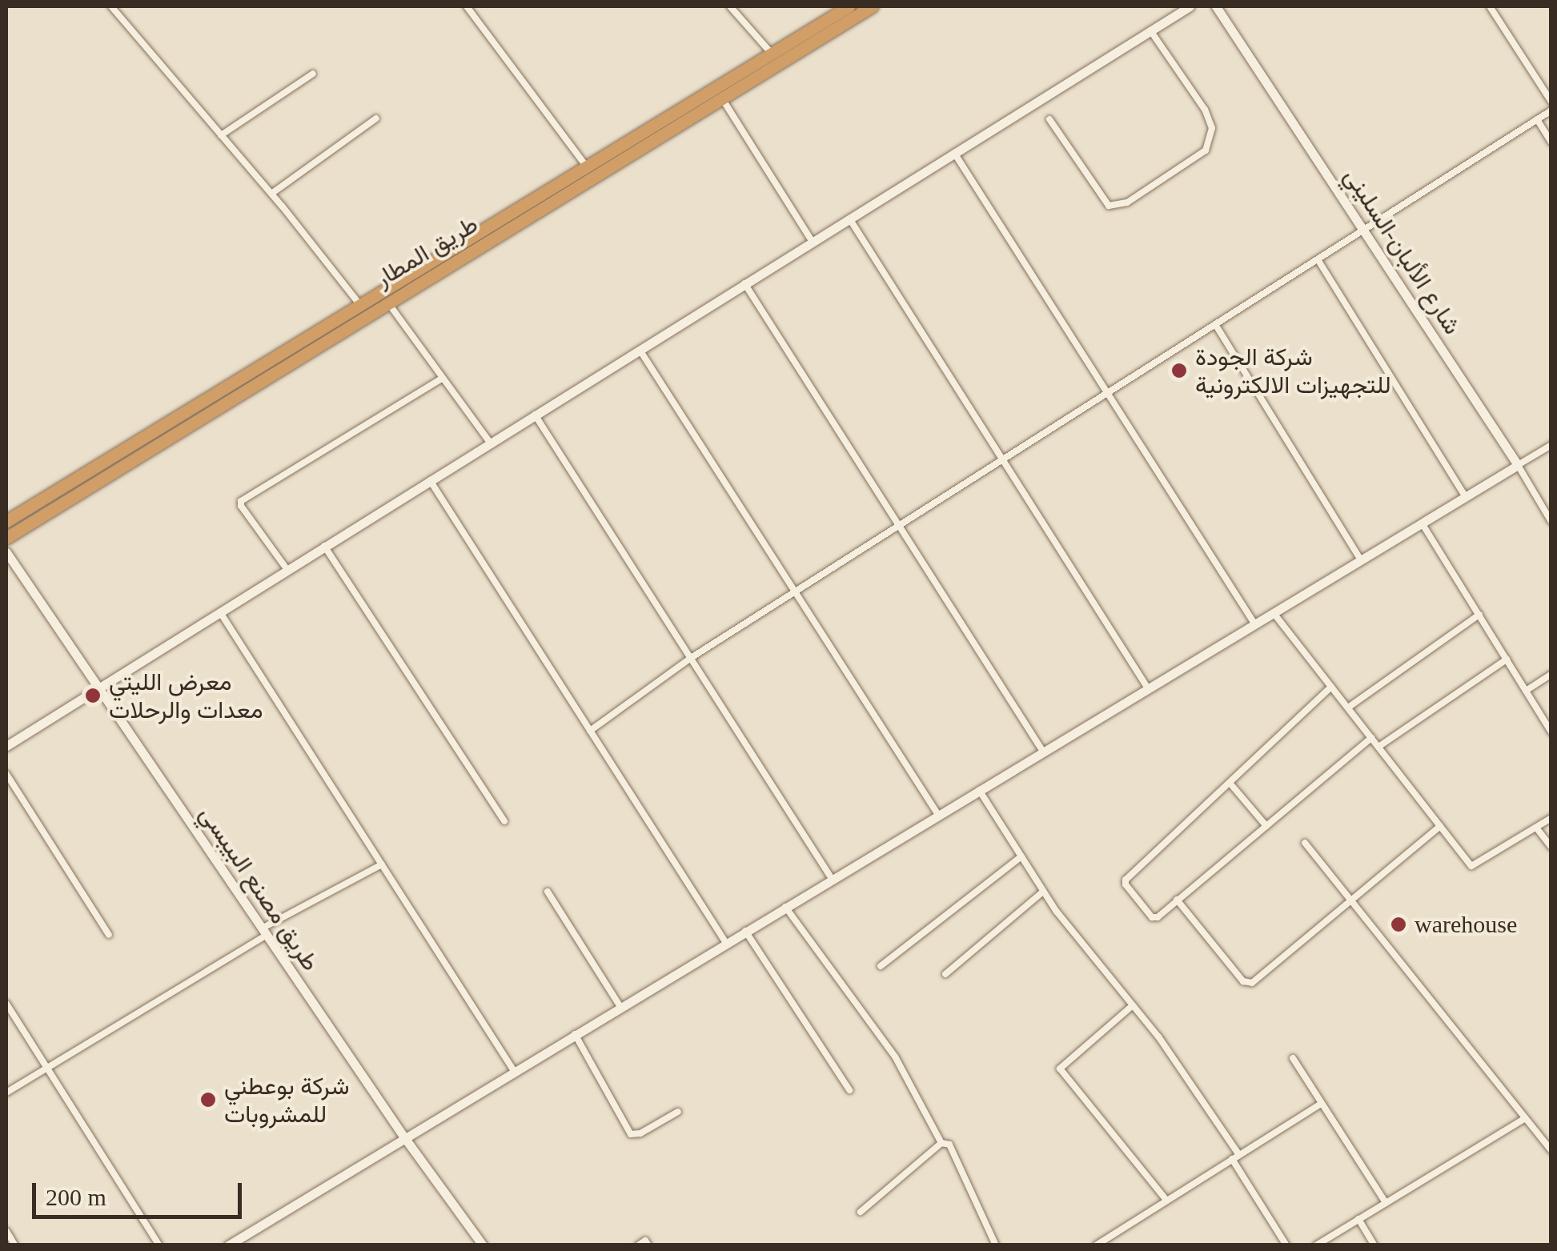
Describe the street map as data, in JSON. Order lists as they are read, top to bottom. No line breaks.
{"streets":{"highway":["طريق المطار"],"street":["شارع الألبان-السليني","طريق مصنع البيبسي"]},"places":["شركة الجودة للتجهيزات الالكترونية","معرض الليتي معدات والرحلات","warehouse","شركة بوعطني للمشروبات"],"scale_bar":"200 m"}
